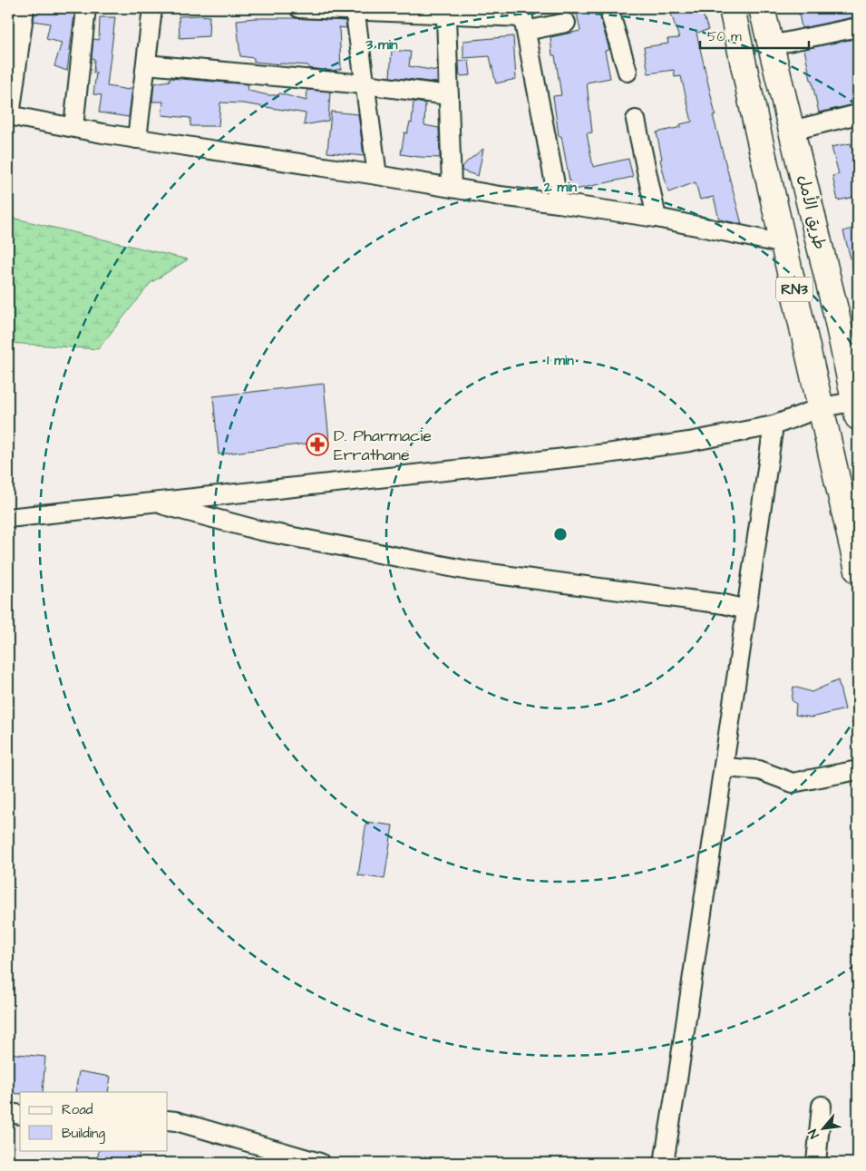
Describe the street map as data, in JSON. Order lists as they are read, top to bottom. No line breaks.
{"streets":{"highway":["طريق الأمل","RN3"]},"places":{"pharmacy":["D. Pharmacie Errathane"]},"legend":["Road","Building"],"scale_bar":"50 m","north":"bottom left","rings":["3 min","2 min","1 min"]}
